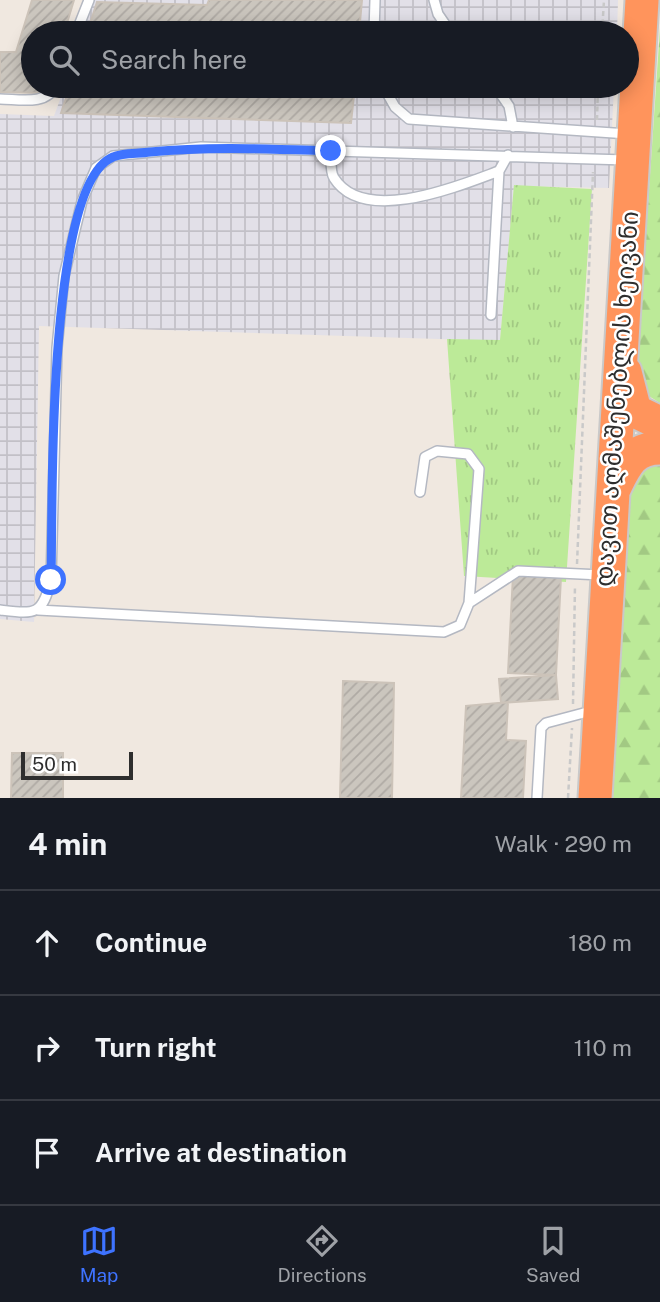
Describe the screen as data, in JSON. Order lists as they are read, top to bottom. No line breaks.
{"streets":{"highway":["დავით აღმაშენებლის ხეივანი"]},"scale_bar":"50 m","page":{"search":"Search here","scale":"50 m","heading":["4 min","Walk · 290 m"],"list":[["Continue","180 m"],["Turn right","110 m"],"Arrive at destination"],"nav":["Map","Directions","Saved"]}}
